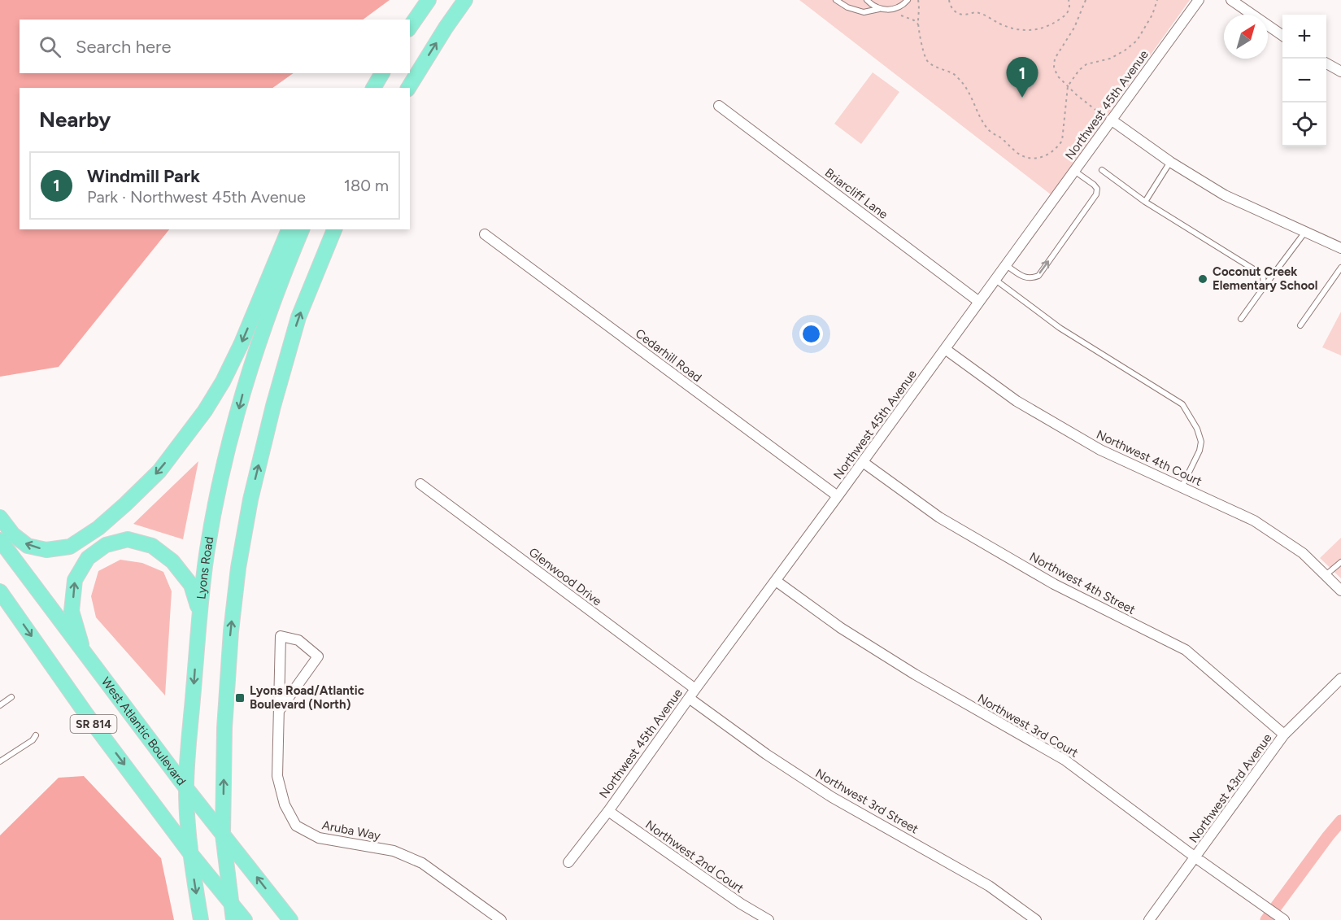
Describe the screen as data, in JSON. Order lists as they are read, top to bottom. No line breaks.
{"streets":{"main road":["Lyons Road","SR 814","West Atlantic Boulevard"],"street":["Northwest 45th Avenue","Briarcliff Lane","Cedarhill Road","Northwest 4th Court","Glenwood Drive","Northwest 4th Street","Northwest 3rd Court","Northwest 43rd Avenue","Northwest 3rd Street","Aruba Way","Northwest 2nd Court"]},"crossings":[["Northwest 45th Avenue","Briarcliff Lane"],["Northwest 45th Avenue","Cedarhill Road"],["Northwest 45th Avenue","Northwest 4th Court"],["Northwest 45th Avenue","Glenwood Drive"],["Northwest 45th Avenue","Northwest 4th Street"],["Northwest 45th Avenue","Northwest 3rd Court"],["Northwest 45th Avenue","Northwest 3rd Street"],["Northwest 45th Avenue","Northwest 2nd Court"],["Lyons Road","SR 814"],["Lyons Road","West Atlantic Boulevard"],["Northwest 4th Street","Northwest 43rd Avenue"],["Northwest 3rd Court","Northwest 43rd Avenue"]],"places":{"other":["Coconut Creek Elementary School"],"transit":["Lyons Road/Atlantic Boulevard (North)"]},"north":"top right","page":{"map_buttons":["+","−"],"search":"Search here","pins":"1","heading":"Nearby","list":[{"mark":"1","name":"Windmill Park","note":"Park · Northwest 45th Avenue","value":"180 m"}]}}
